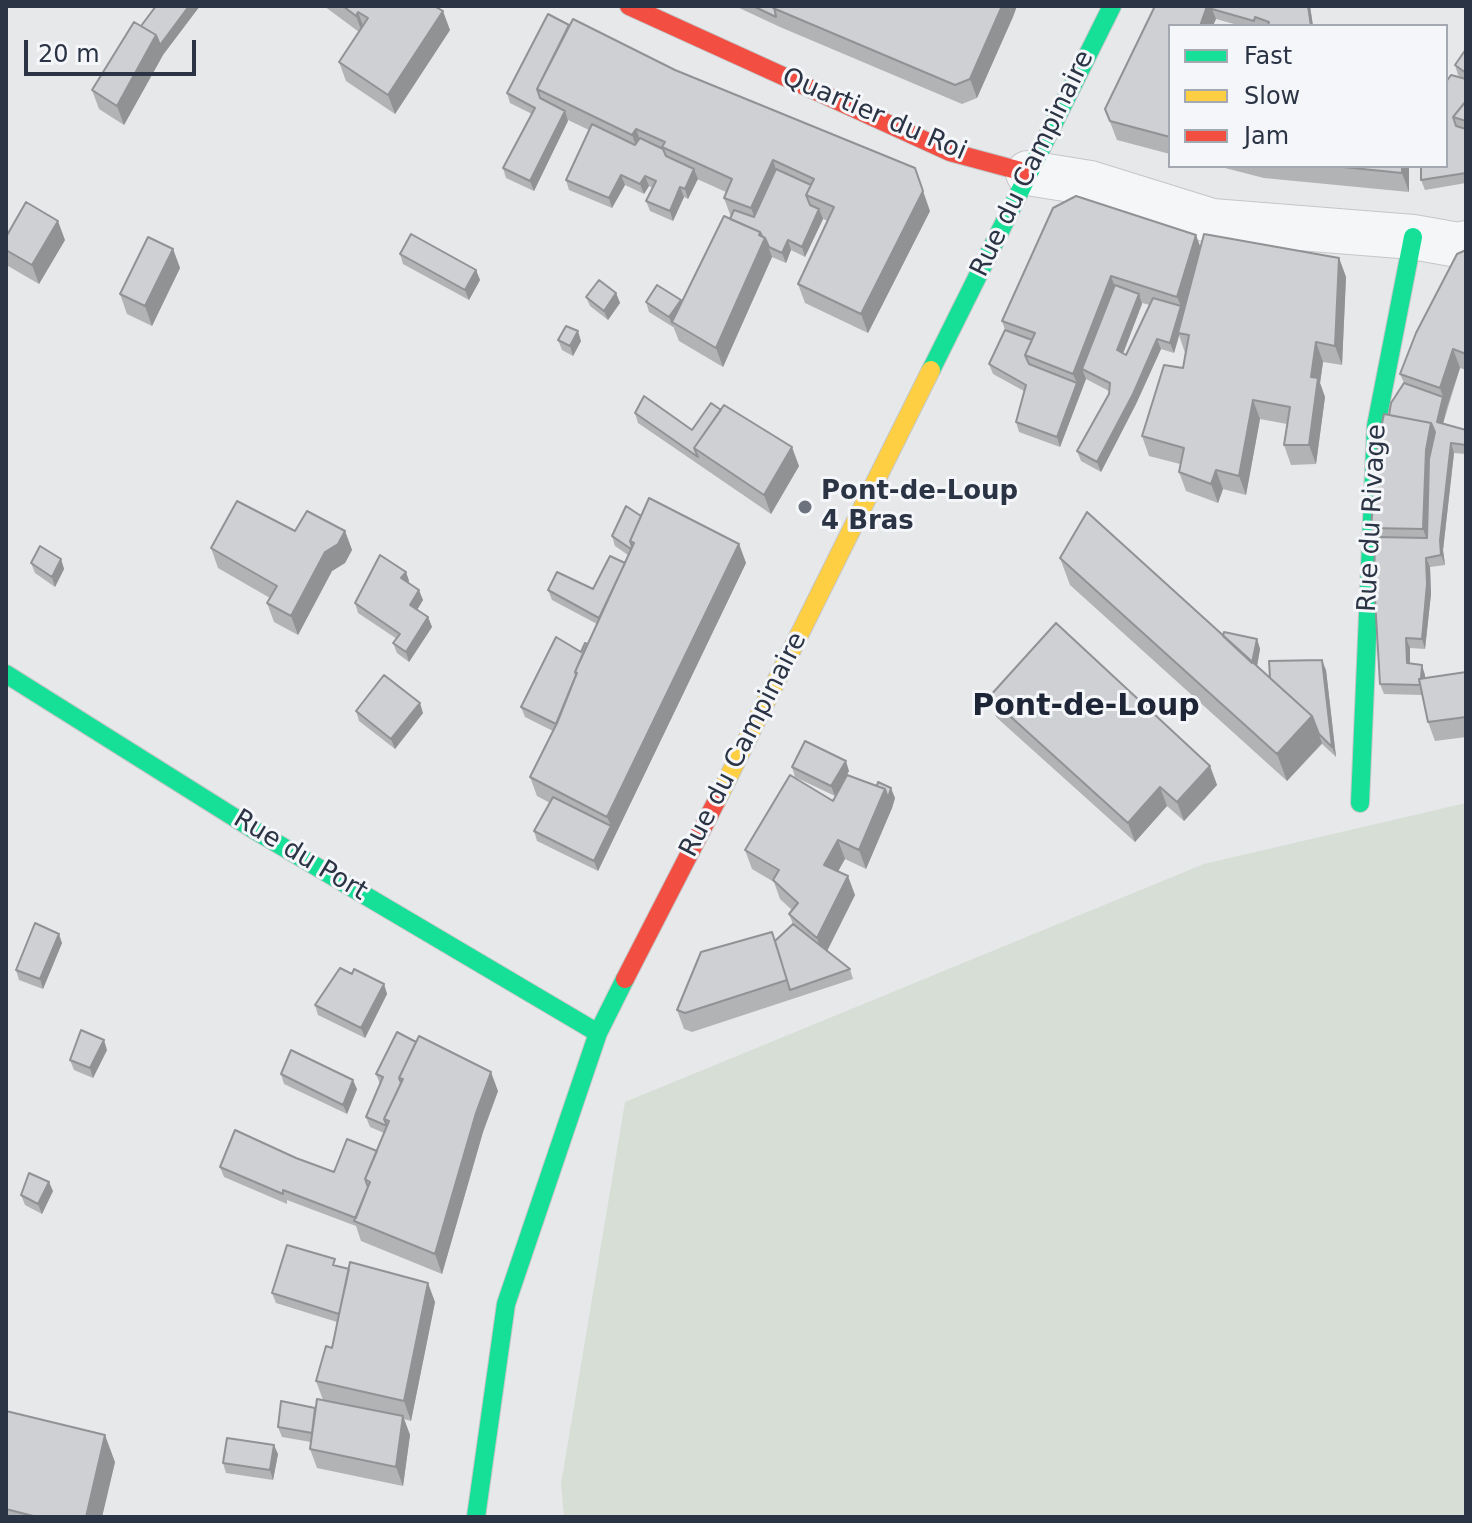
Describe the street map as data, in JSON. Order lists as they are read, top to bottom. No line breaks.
{"streets":{"street":["Quartier du Roi","Rue du Campinaire","Rue du Rivage","Rue du Port"]},"crossings":[["Quartier du Roi","Rue du Campinaire"],["Quartier du Roi","Rue du Rivage"],["Rue du Campinaire","Rue du Port"]],"districts":["Pont-de-Loup"],"places":["Pont-de-Loup 4 Bras"],"legend":["Fast","Slow","Jam"],"scale_bar":"20 m"}
